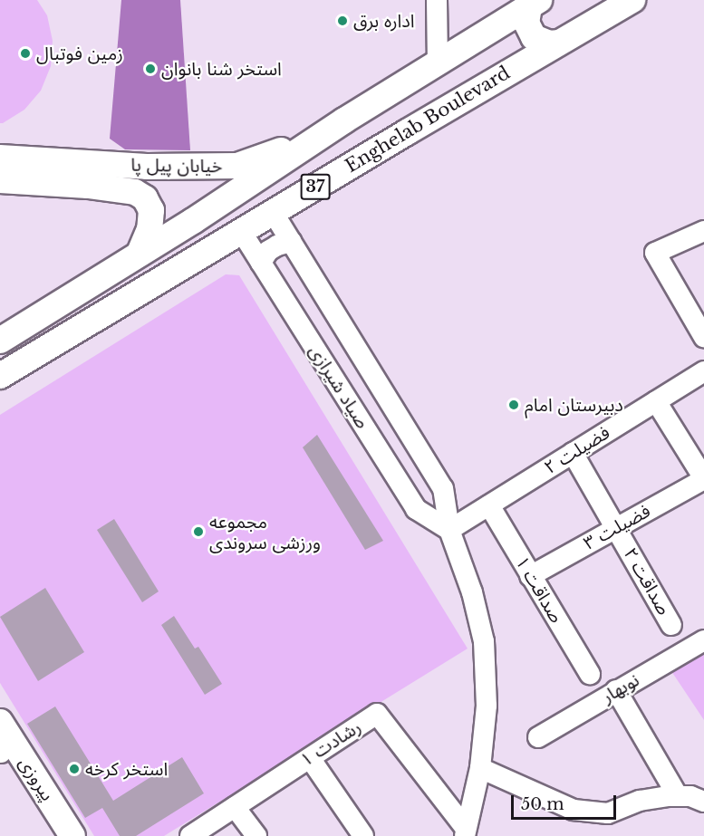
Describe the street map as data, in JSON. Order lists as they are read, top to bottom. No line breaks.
{"streets":{"main road":["Enghelab Boulevard","خیابان پیل پا","37","پیروزی"],"street":["صیاد شیرازی","فضیلت ۲","فضیلت ۳","صداقت ۲","صداقت ۱","نوبهار","رشادت ۱"]},"crossings":[["Enghelab Boulevard","صیاد شیرازی"],["خیابان پیل پا","37"],["صیاد شیرازی","فضیلت ۲"],["صیاد شیرازی","رشادت ۱"],["فضیلت ۲","صداقت ۲"],["فضیلت ۲","صداقت ۱"],["فضیلت ۳","صداقت ۲"],["فضیلت ۳","صداقت ۱"]],"places":["اداره برق","زمین فوتبال","استخر شنا بانوان","دبیرستان امام","مجموعه ورزشی سروندی","استخر کرخه"],"scale_bar":"50 m"}
